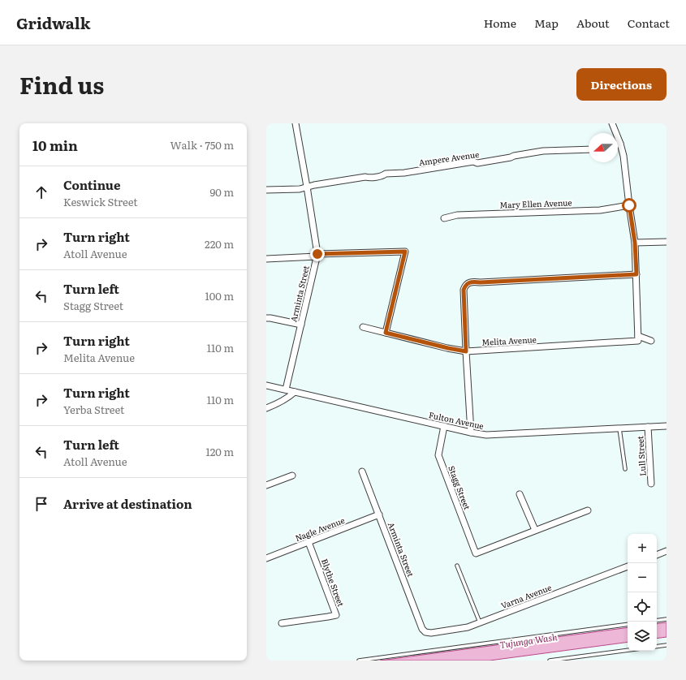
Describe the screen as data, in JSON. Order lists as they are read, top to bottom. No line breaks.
{"streets":{"street":["Ampere Avenue","Mary Ellen Avenue","Arminta Street","Melita Avenue","Fulton Avenue","Lull Street","Stagg Street","Nagle Avenue","Blythe Street","Varna Avenue"]},"crossings":[["Ampere Avenue","Arminta Street"],["Arminta Street","Fulton Avenue"],["Arminta Street","Nagle Avenue"],["Arminta Street","Varna Avenue"],["Fulton Avenue","Lull Street"],["Fulton Avenue","Stagg Street"],["Nagle Avenue","Blythe Street"]],"water":["Tujunga Wash"],"north":"left","page":{"header":"Gridwalk","nav":["Home","Map","About","Contact"],"title":"Find us","buttons":"Directions","heading":["10 min","Walk · 750 m"],"list":[["Continue","Keswick Street","90 m"],["Turn right","Atoll Avenue","220 m"],["Turn left","Stagg Street","100 m"],["Turn right","Melita Avenue","110 m"],["Turn right","Yerba Street","110 m"],["Turn left","Atoll Avenue","120 m"],"Arrive at destination"],"map_buttons":["+","−"]}}
